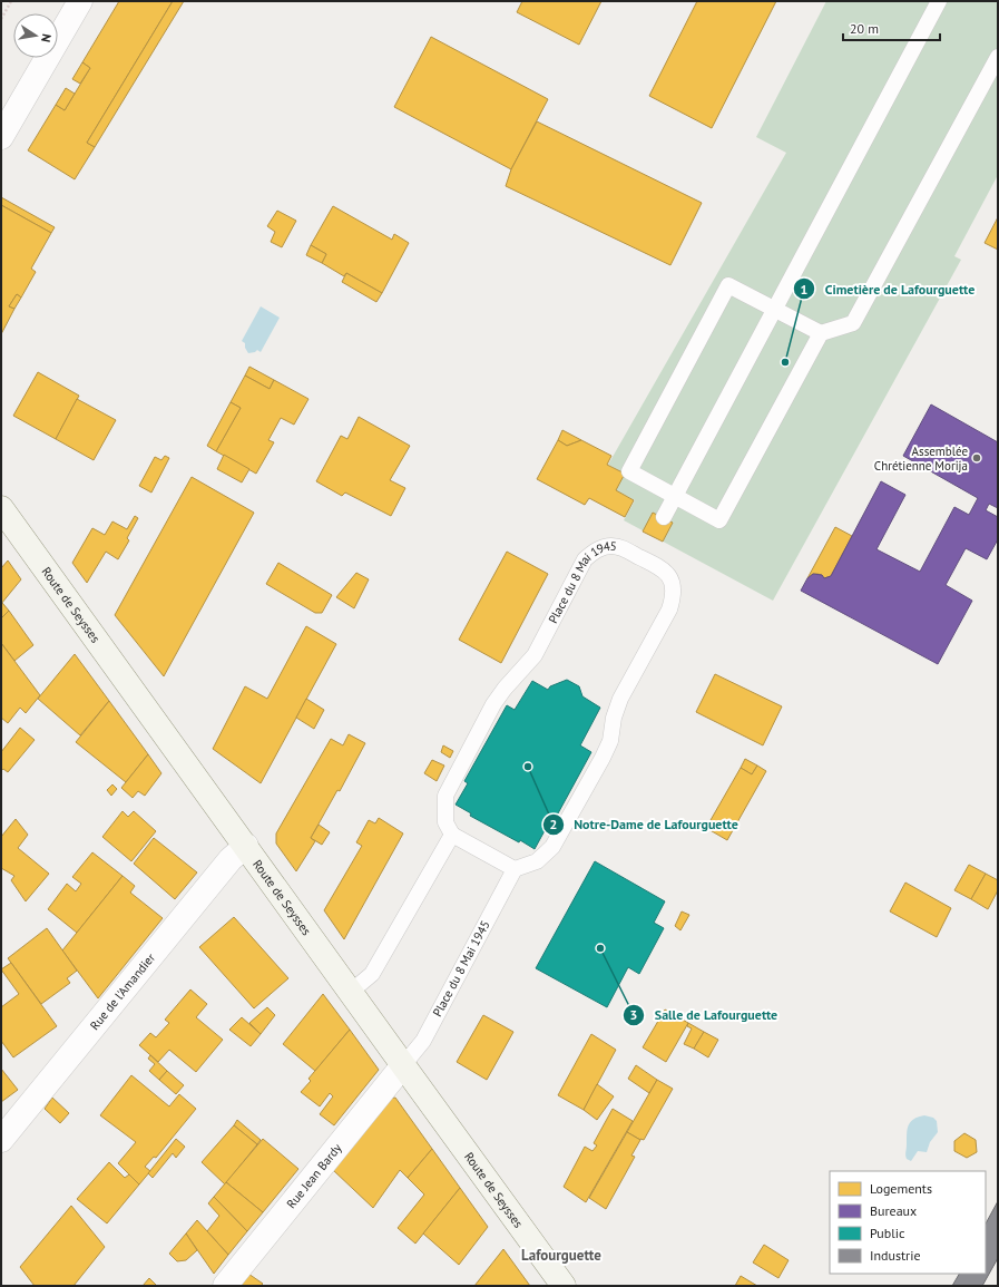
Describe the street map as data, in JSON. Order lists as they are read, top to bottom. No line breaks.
{"streets":{"main road":["Route de Seysses"],"street":["Rue de l'Amandier","Rue Jean Bardy"],"lane":["Place du 8 Mai 1945"]},"crossings":[["Place du 8 Mai 1945","Route de Seysses"],["Place du 8 Mai 1945","Rue Jean Bardy"],["Route de Seysses","Rue de l'Amandier"],["Route de Seysses","Rue Jean Bardy"]],"districts":["Lafourguette"],"places":["Cimetière de Lafourguette","Assemblée Chrétienne Morija","Notre-Dame de Lafourguette","Salle de Lafourguette"],"legend":["Logements","Bureaux","Public","Industrie"],"scale_bar":"20 m","north":"right"}
